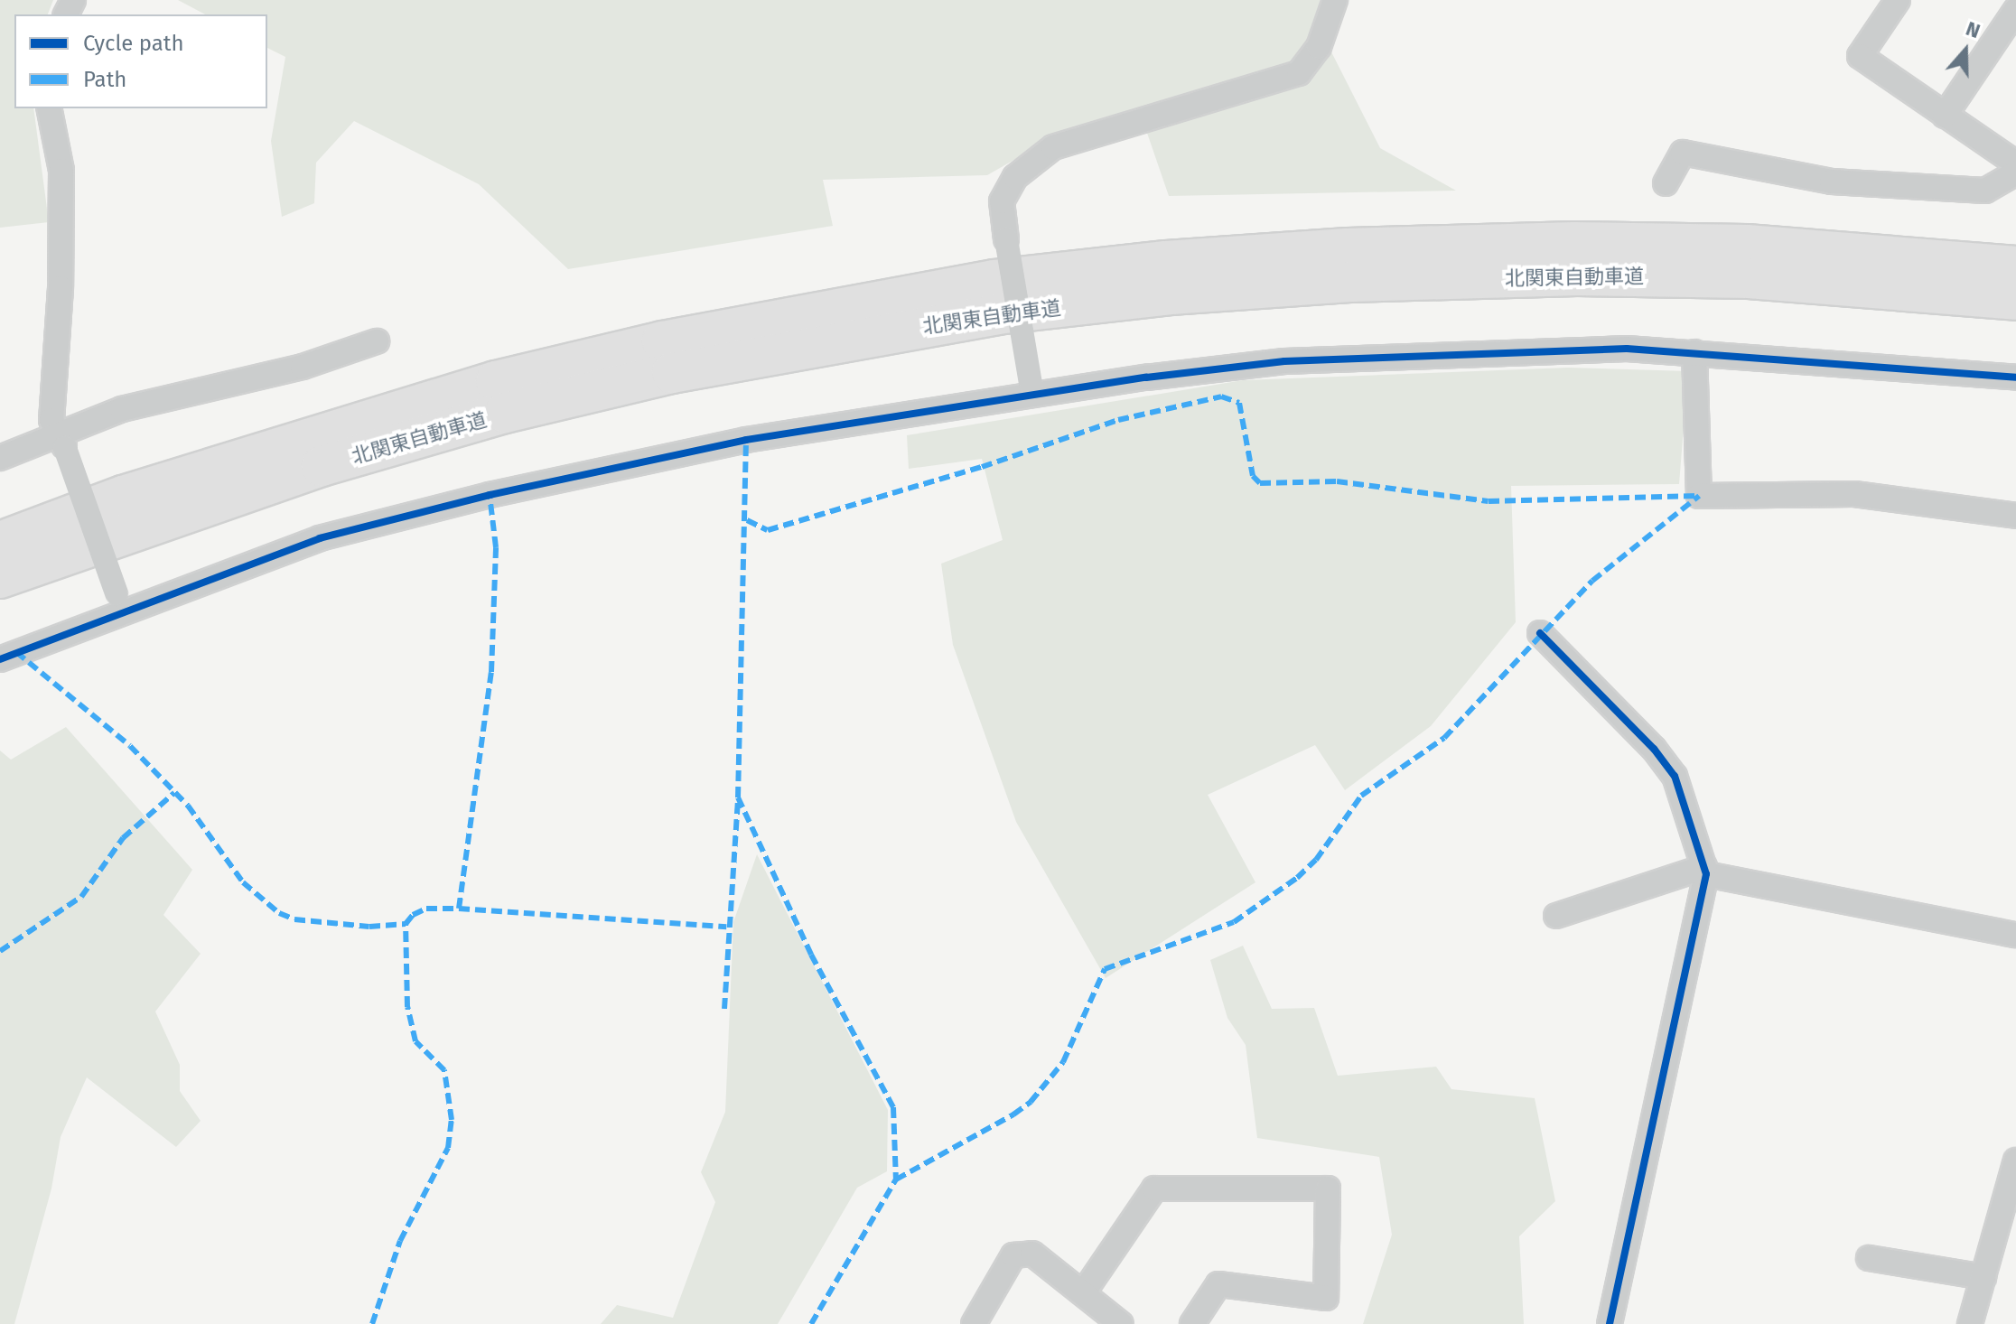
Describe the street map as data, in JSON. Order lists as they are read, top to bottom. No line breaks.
{"streets":{"highway":["北関東自動車道"]},"legend":["Cycle path","Path"],"north":"top"}
